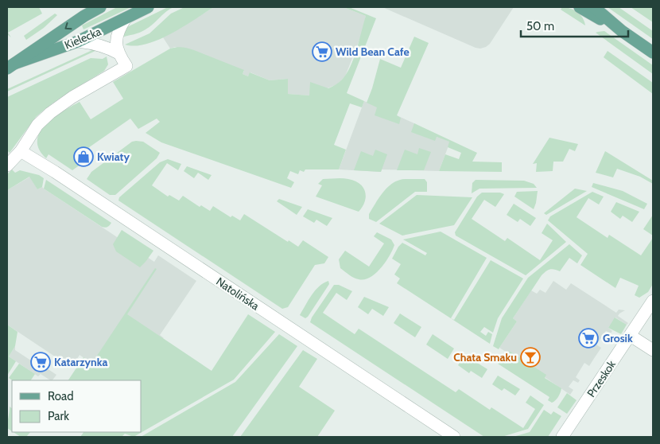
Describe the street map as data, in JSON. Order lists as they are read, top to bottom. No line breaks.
{"streets":{"main road":["Kielecka"],"street":["Natolińska","Przeskok"]},"places":{"supermarket":["Wild Bean Cafe","Grosik","Katarzynka"],"shop":["Kwiaty"],"bar":["Chata Smaku"]},"legend":["Road","Park"],"scale_bar":"50 m"}
